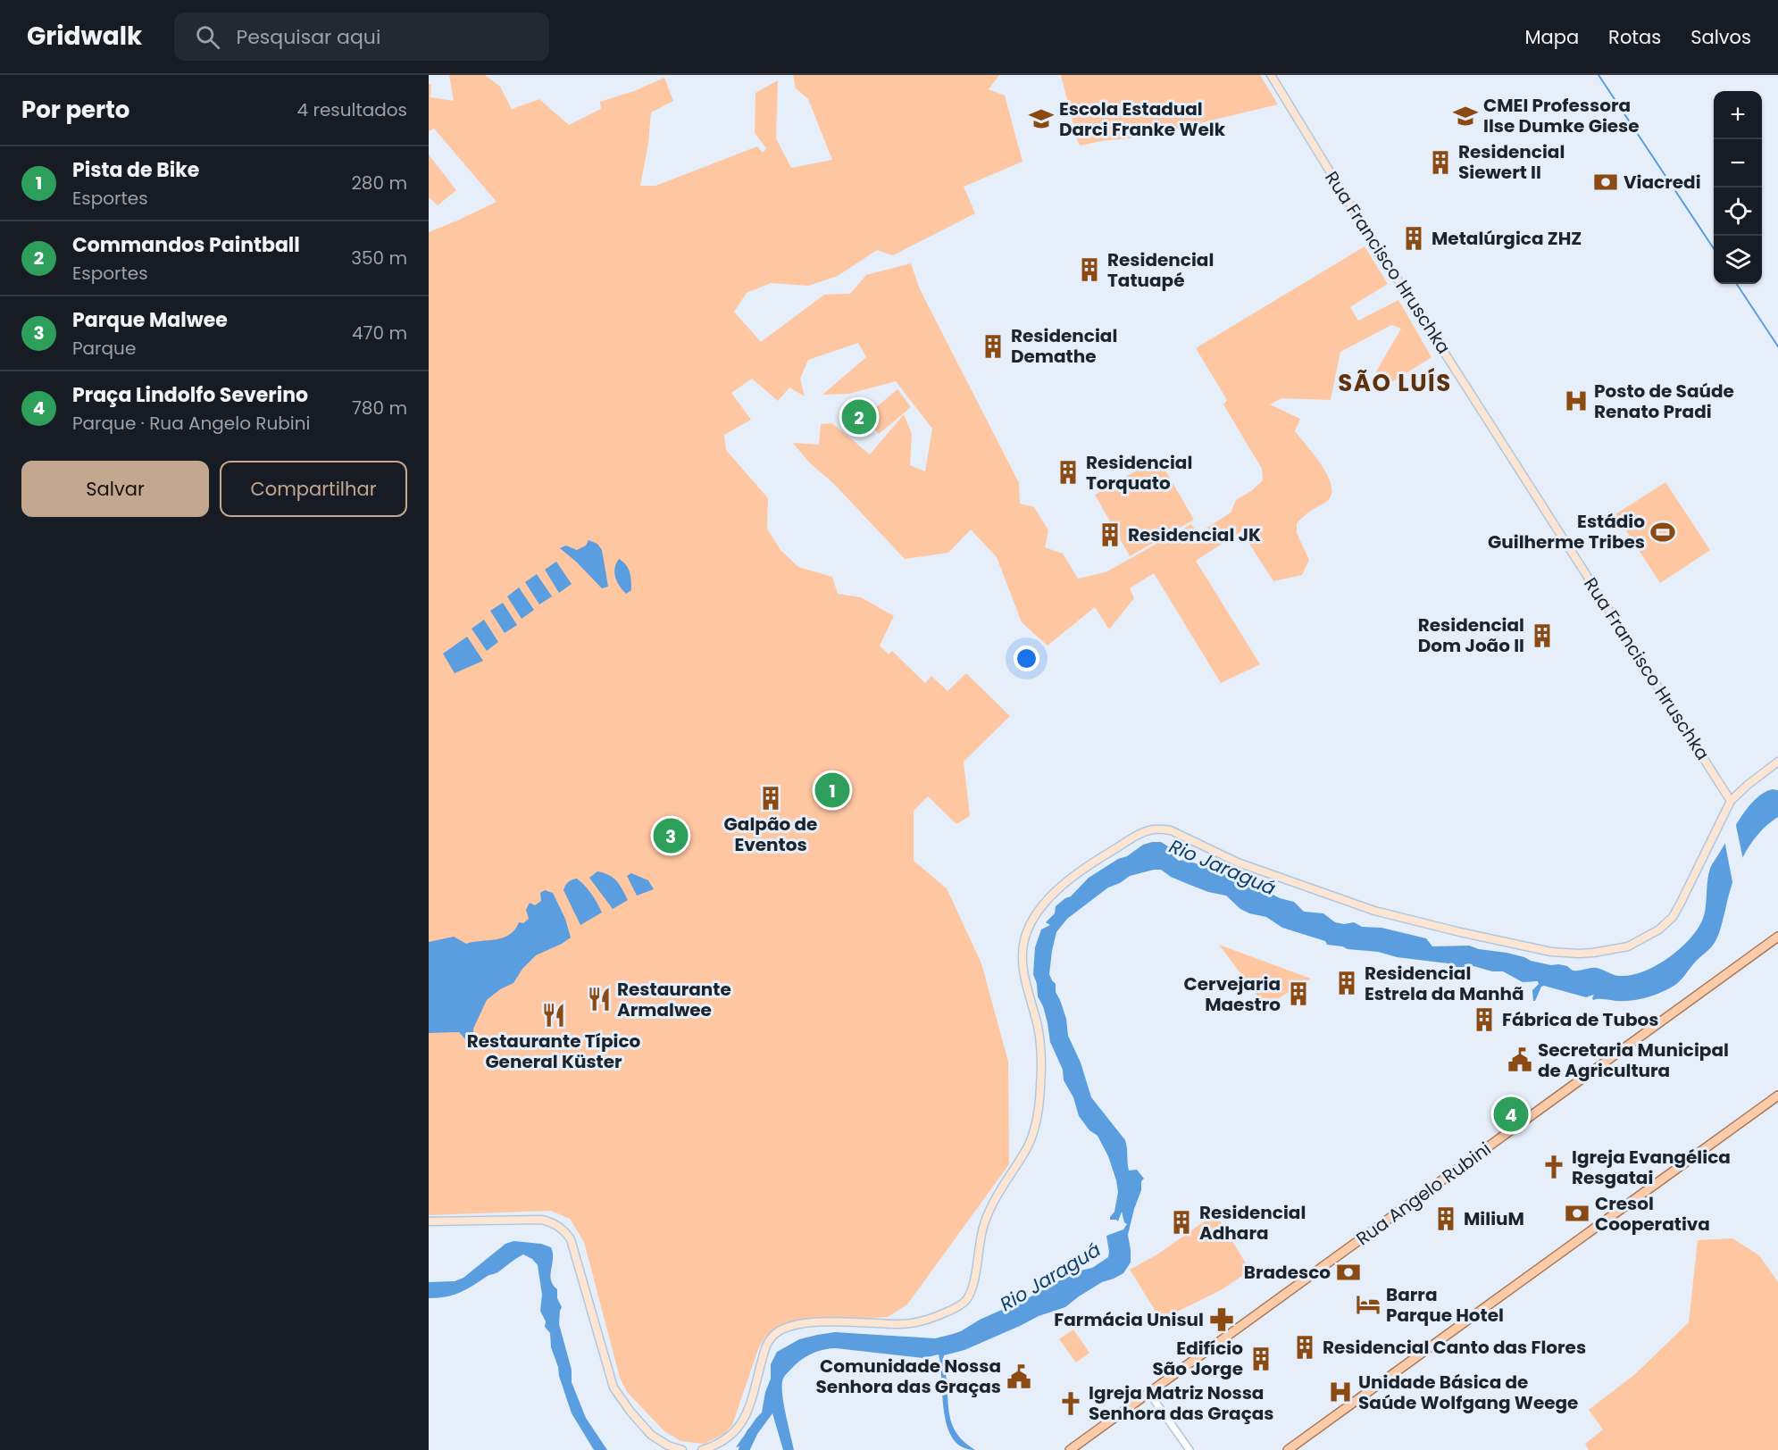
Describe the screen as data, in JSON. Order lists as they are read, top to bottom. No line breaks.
{"streets":{"main road":["Rua Francisco Hruschka","Rua Angelo Rubini"]},"districts":["SÃO LUÍS"],"water":["Rio Jaraguá"],"places":{"school or university":["CMEI Professora Ilse Dumke Giese","Escola Estadual Darci Franke Welk"],"building":["Residencial Siewert II","Metalúrgica ZHZ","Residencial Tatuapé","Residencial Demathe","Residencial Torquato","Residencial JK","Residencial Dom João II","Galpão de Eventos","Residencial Estrela da Manhã","Cervejaria Maestro","Fábrica de Tubos","MiliuM","Residencial Adhara","Residencial Canto das Flores","Edifício São Jorge"],"bank":["Viacredi","Cresol Cooperativa","Bradesco"],"hospital":["Posto de Saúde Renato Pradi","Unidade Básica de Saúde Wolfgang Weege"],"sports":["Estádio Guilherme Tribes"],"restaurant":["Restaurante Armalwee","Restaurante Típico General Küster"],"public building":["Secretaria Municipal de Agricultura","Comunidade Nossa Senhora das Graças"],"church":["Igreja Evangélica Resgatai","Igreja Matriz Nossa Senhora das Graças"],"hotel":["Barra Parque Hotel"],"pharmacy":["Farmácia Unisul"]},"page":{"header":"Gridwalk","search":"Pesquisar aqui","nav":["Mapa","Rotas","Salvos"],"heading":["Por perto","4 resultados"],"map_buttons":["+","−"],"list":[{"mark":"1","name":"Pista de Bike","note":"Esportes","value":"280 m"},{"mark":"2","name":"Commandos Paintball","note":"Esportes","value":"350 m"},{"mark":"3","name":"Parque Malwee","note":"Parque","value":"470 m"},{"mark":"4","name":"Praça Lindolfo Severino","note":"Parque · Rua Angelo Rubini","value":"780 m"}],"pins":["2","1","3","4"],"buttons":["Salvar","Compartilhar"]}}
